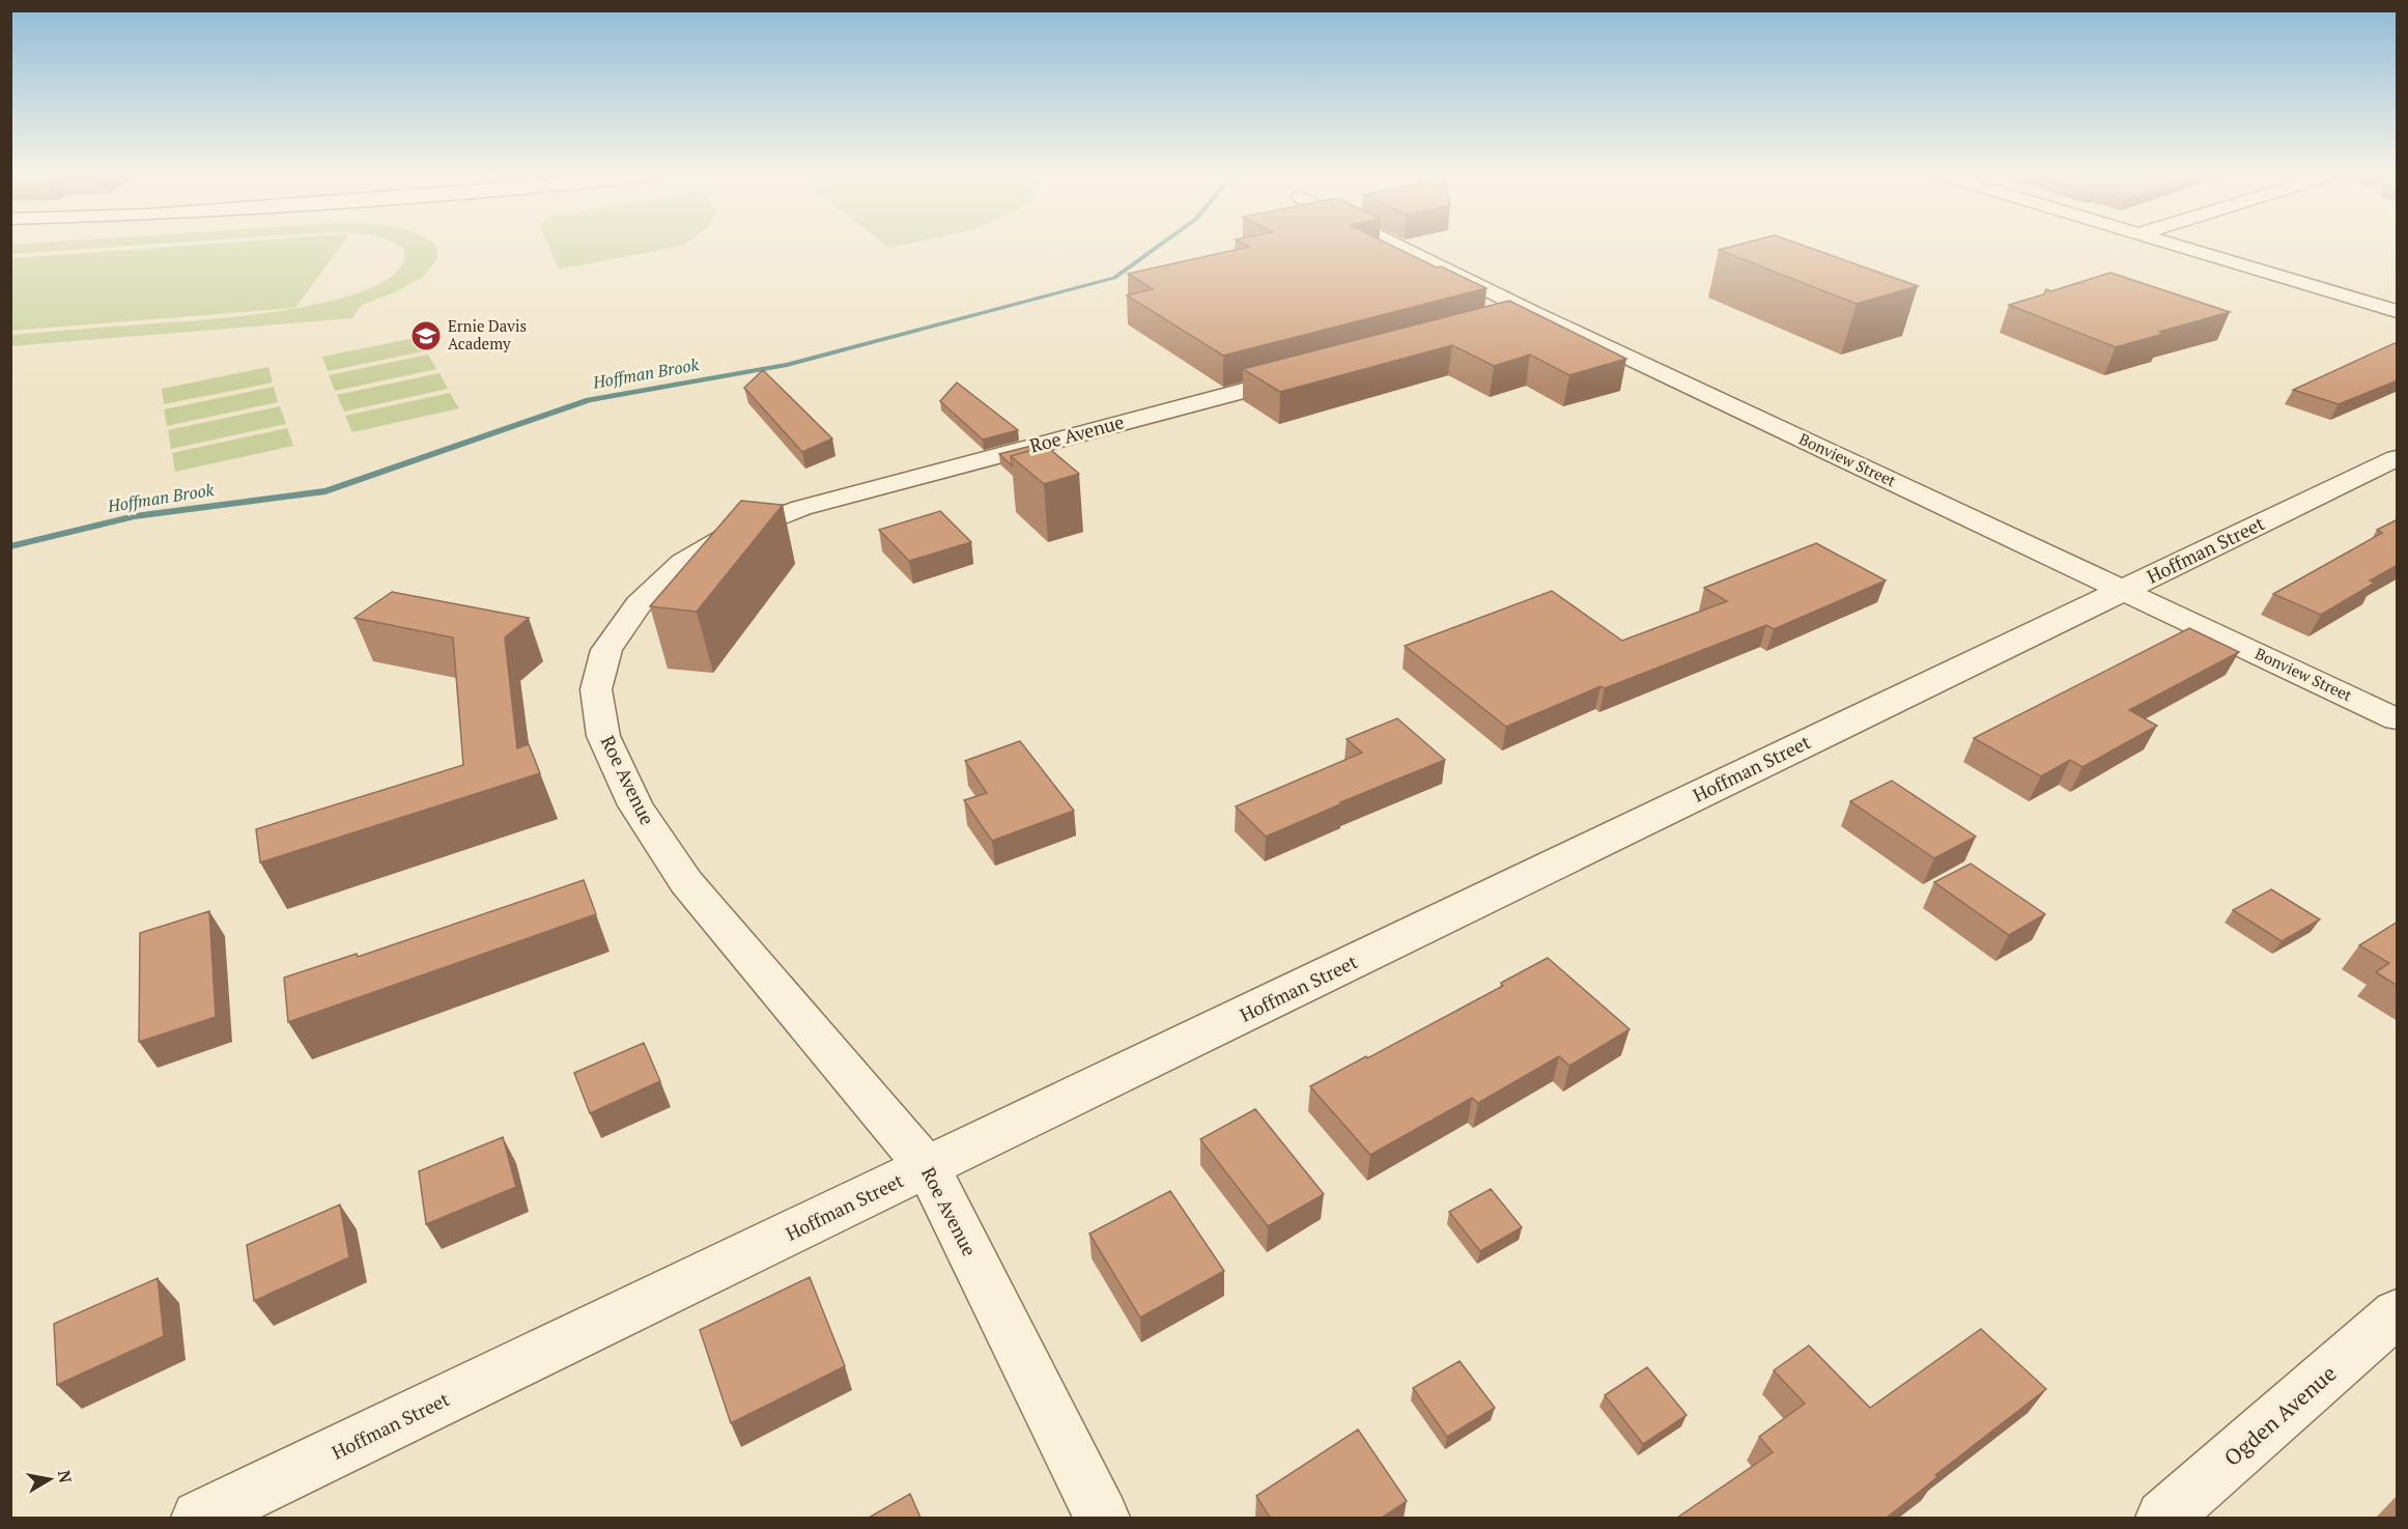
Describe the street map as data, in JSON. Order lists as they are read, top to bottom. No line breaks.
{"streets":{"street":["Roe Avenue","Bonview Street","Hoffman Street","Ogden Avenue"]},"crossings":[["Roe Avenue","Hoffman Street"],["Bonview Street","Hoffman Street"]],"water":["Hoffman Brook"],"places":{"school or university":["Ernie Davis Academy"]},"north":"right"}
